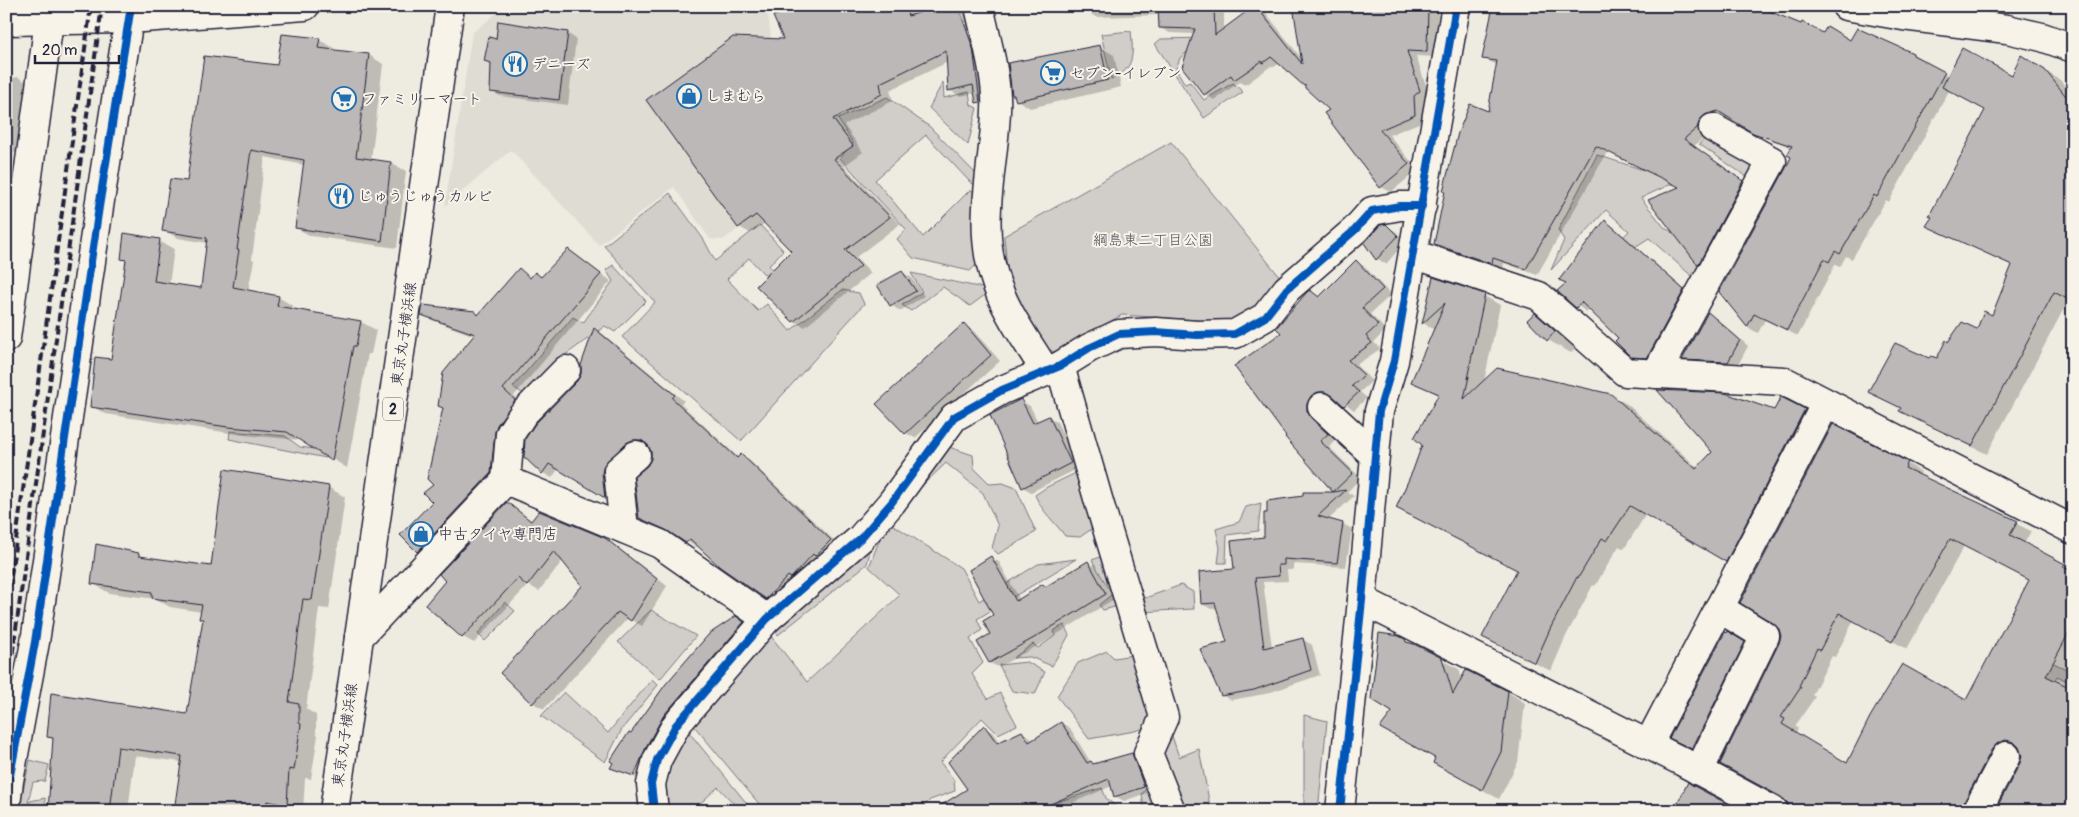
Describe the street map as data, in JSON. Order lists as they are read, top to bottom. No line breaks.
{"streets":{"street":["東京丸子横浜線","2"]},"parks":["綱島東二丁目公園"],"places":{"restaurant":["デニーズ","じゅうじゅうカルビ"],"supermarket":["セブン-イレブン","ファミリーマート"],"shop":["しまむら","中古タイヤ専門店"]},"scale_bar":"20 m"}
